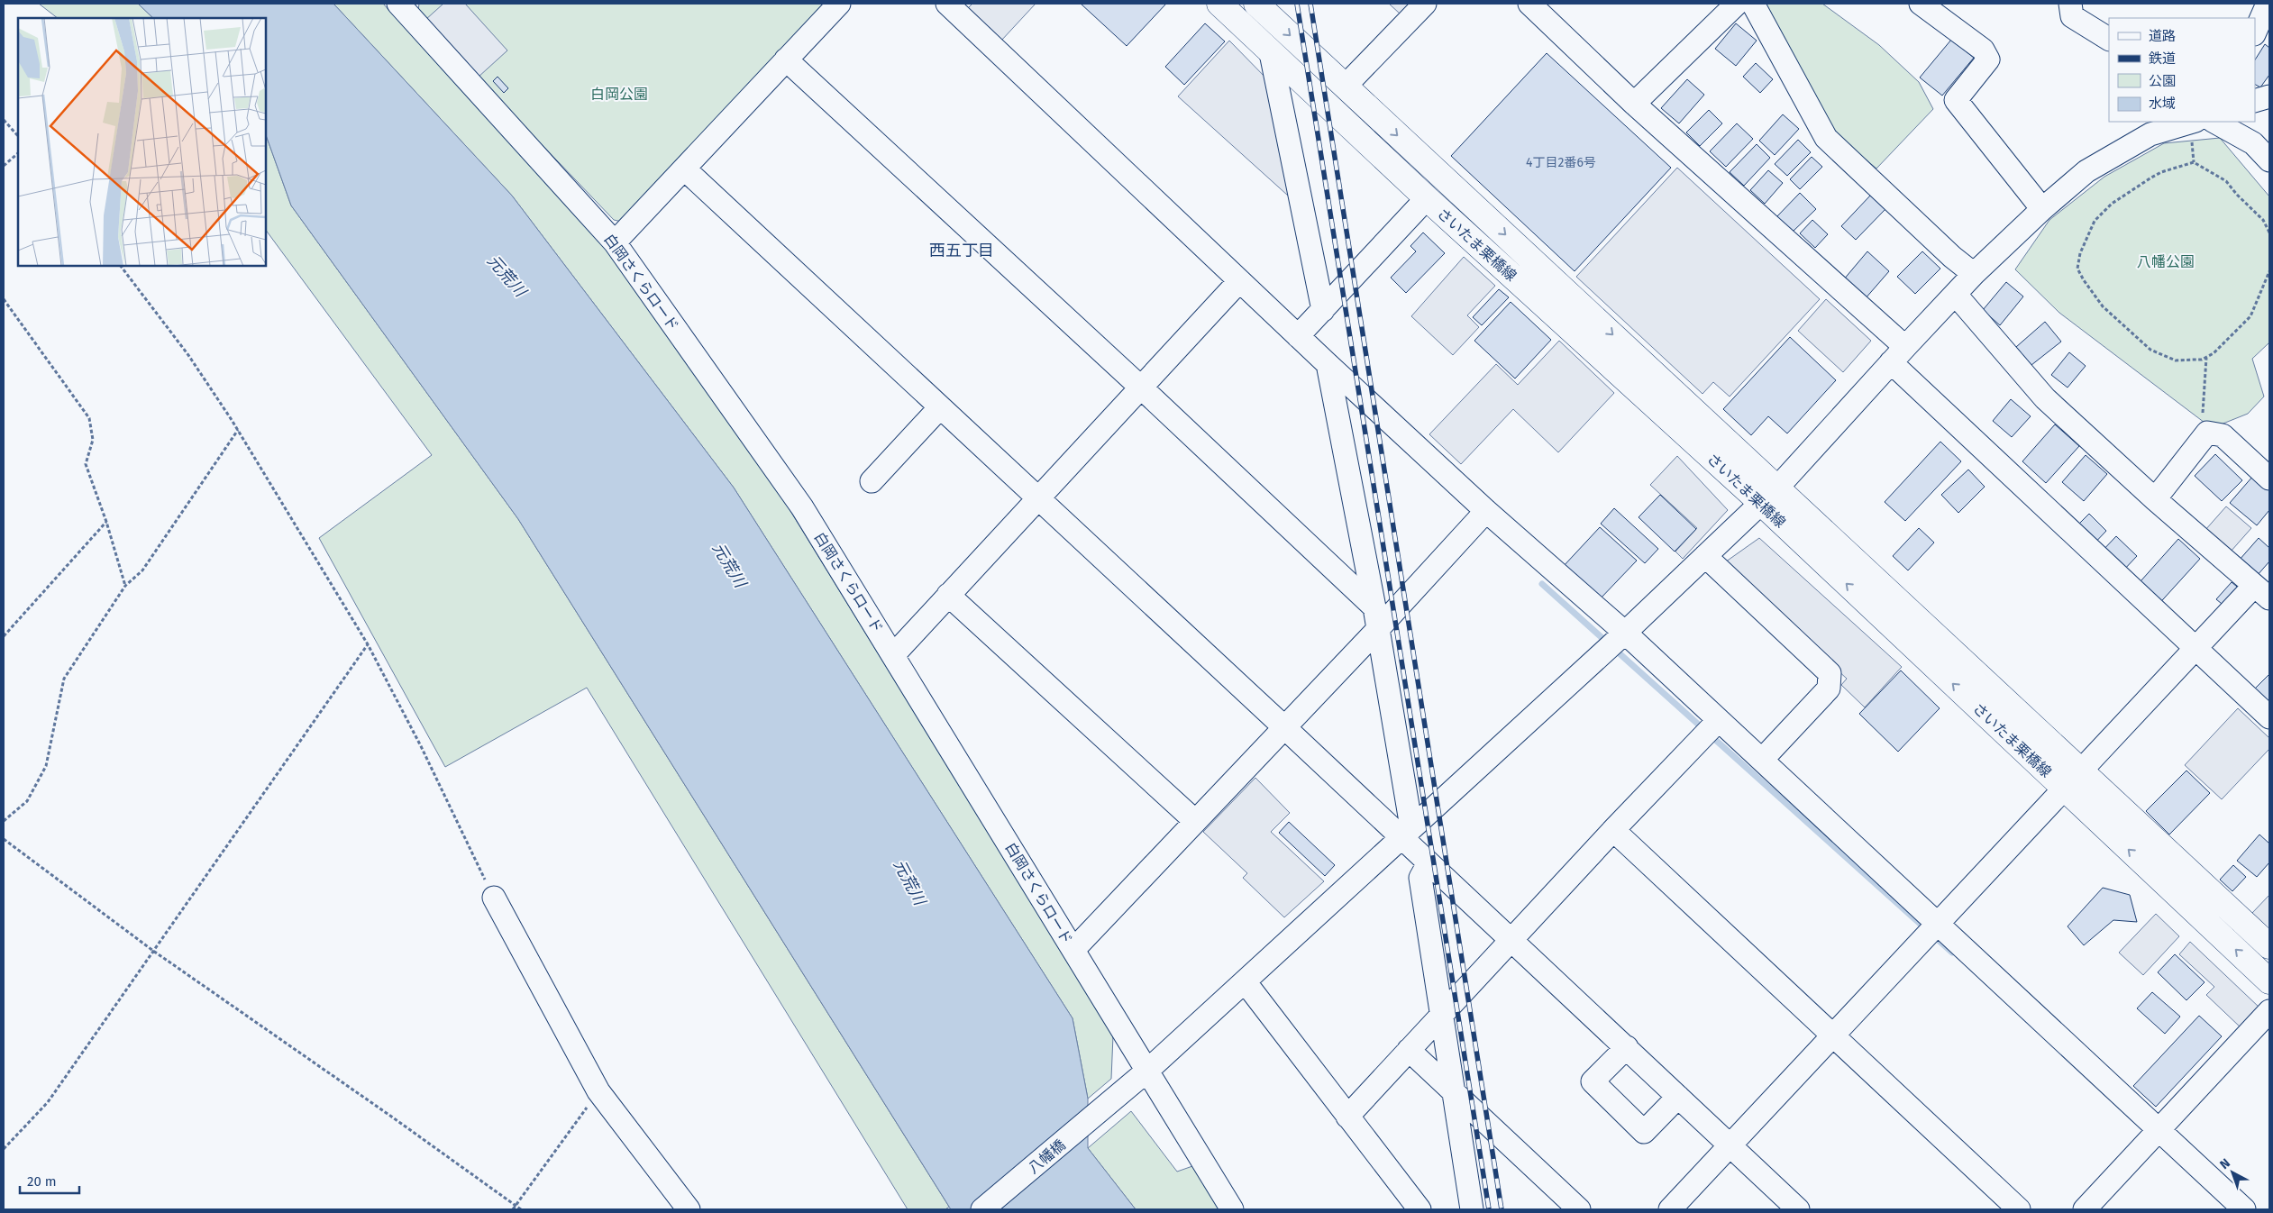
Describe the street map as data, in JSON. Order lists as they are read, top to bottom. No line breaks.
{"streets":{"main road":["さいたま栗橋線"],"street":["白岡さくらロード","八幡橋"]},"crossings":[["さいたま栗橋線","八幡橋"],["白岡さくらロード","八幡橋"]],"districts":["西五丁目"],"water":["元荒川"],"parks":["白岡公園","八幡公園"],"house_numbers":["4丁目2番6号"],"legend":["道路","鉄道","公園","水域"],"scale_bar":"20 m","north":"top left"}
